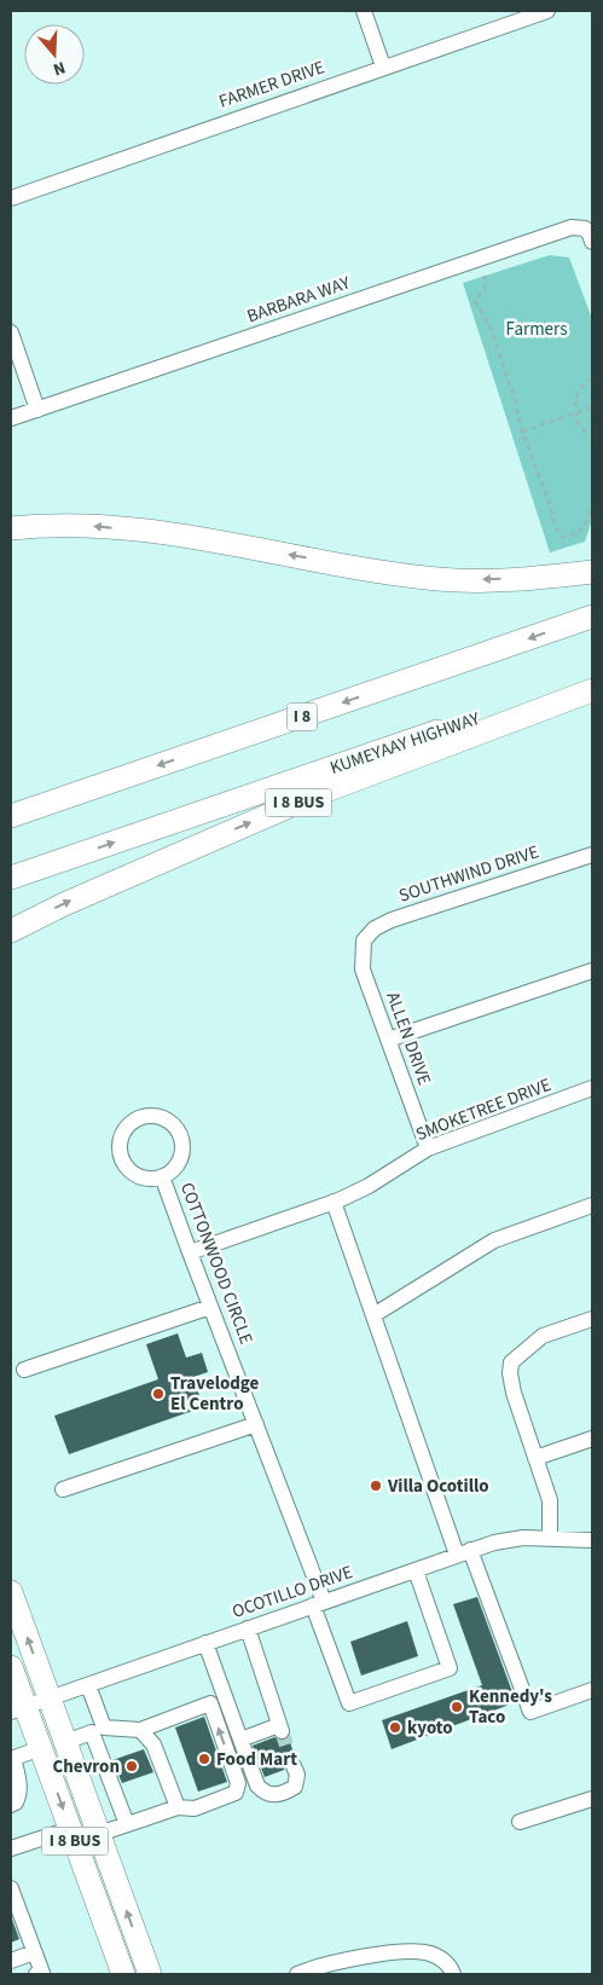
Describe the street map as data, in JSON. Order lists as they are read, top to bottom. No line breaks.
{"streets":{"highway":["I 8","KUMEYAAY HIGHWAY","I 8 BUS"],"street":["FARMER DRIVE","BARBARA WAY","SOUTHWIND DRIVE","ALLEN DRIVE","SMOKETREE DRIVE","COTTONWOOD CIRCLE","OCOTILLO DRIVE"]},"crossings":[["I 8 BUS","OCOTILLO DRIVE"],["SOUTHWIND DRIVE","ALLEN DRIVE"],["ALLEN DRIVE","SMOKETREE DRIVE"],["SMOKETREE DRIVE","COTTONWOOD CIRCLE"],["COTTONWOOD CIRCLE","OCOTILLO DRIVE"]],"parks":["Farmers"],"places":["Travelodge El Centro","Villa Ocotillo","Kennedy's Taco","kyoto","Food Mart","Chevron"],"north":"bottom"}
